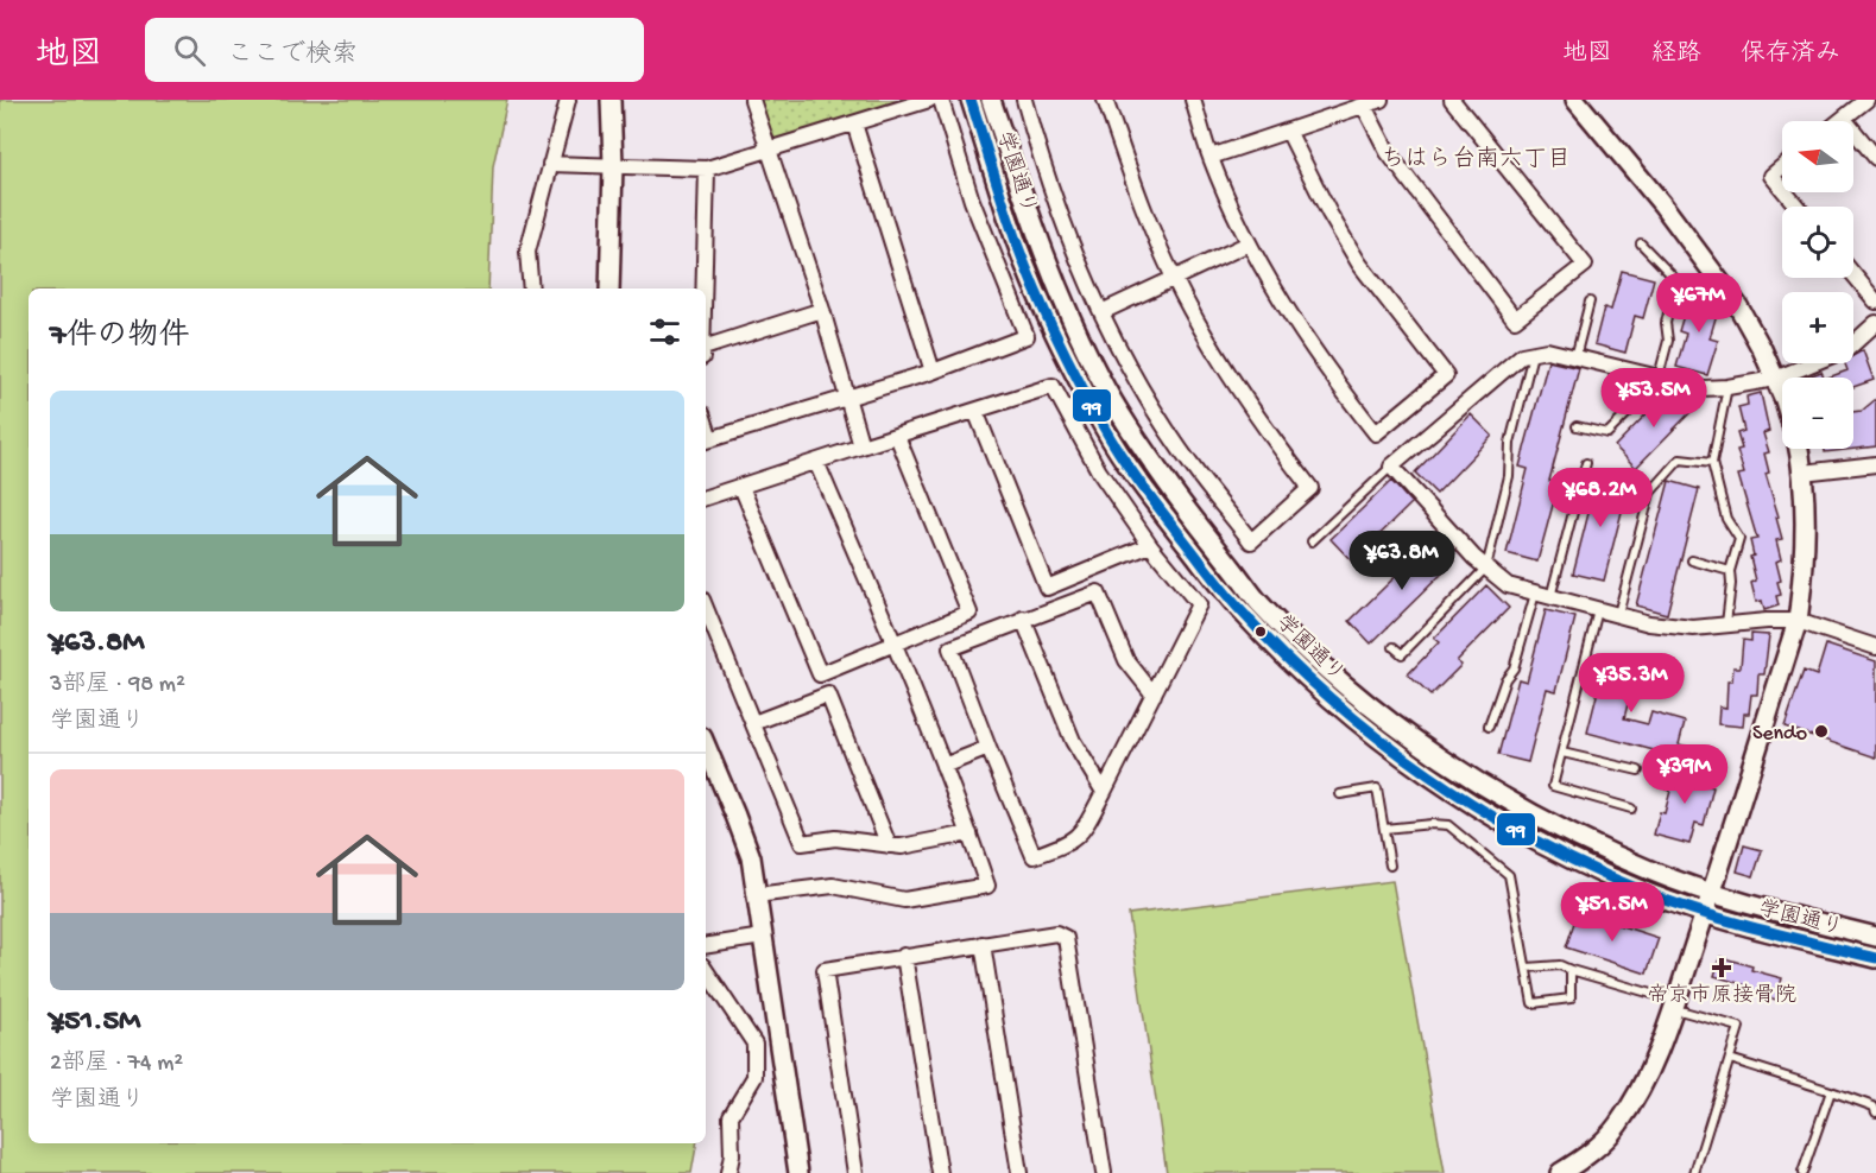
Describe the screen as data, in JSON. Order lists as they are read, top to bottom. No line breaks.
{"streets":{"street":["学園通り"]},"districts":["ちはら台南六丁目"],"places":{"other":["Sendo"],"health":["帝京市原接骨院"]},"lines":["transit line 99"],"north":"left","page":{"header":"地図","search":"ここで検索","nav":["地図","経路","保存済み"],"map_buttons":["+","−"],"price":["¥67M","¥53.5M","¥68.2M","¥63.8M","¥35.3M","¥39M","¥51.5M"],"heading":"7件の物件","list":[{"name":"¥63.8M","note":"3部屋 · 98 m² · 学園通り"},{"name":"¥51.5M","note":"2部屋 · 74 m² · 学園通り"}]}}
